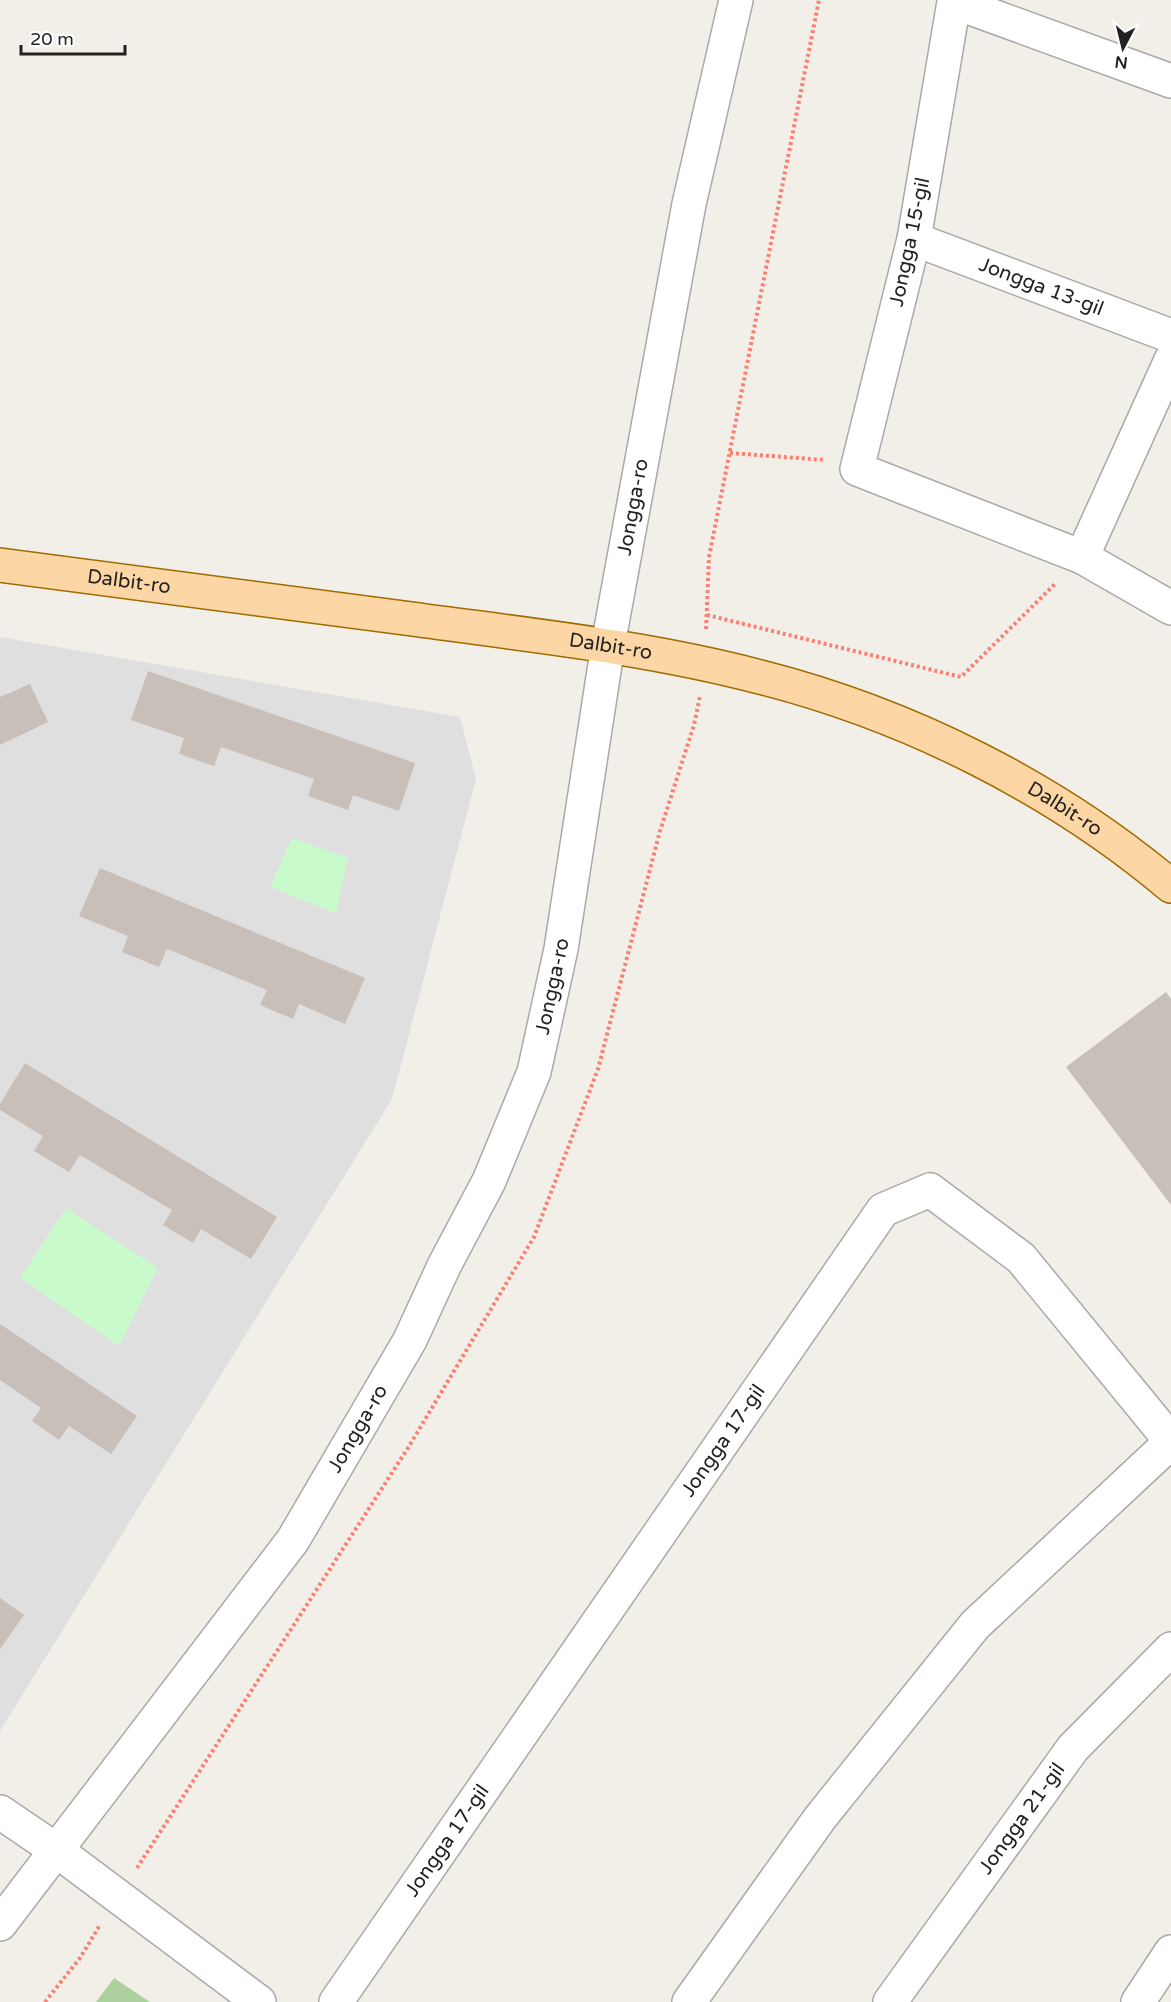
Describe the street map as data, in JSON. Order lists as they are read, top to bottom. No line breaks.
{"streets":{"main road":["Dalbit-ro"],"street":["Jongga 15-gil","Jongga 13-gil","Jongga-ro","Jongga 17-gil","Jongga 21-gil"]},"crossings":[["Jongga 15-gil","Jongga 13-gil"],["Jongga-ro","Dalbit-ro"]],"scale_bar":"20 m","north":"bottom"}
